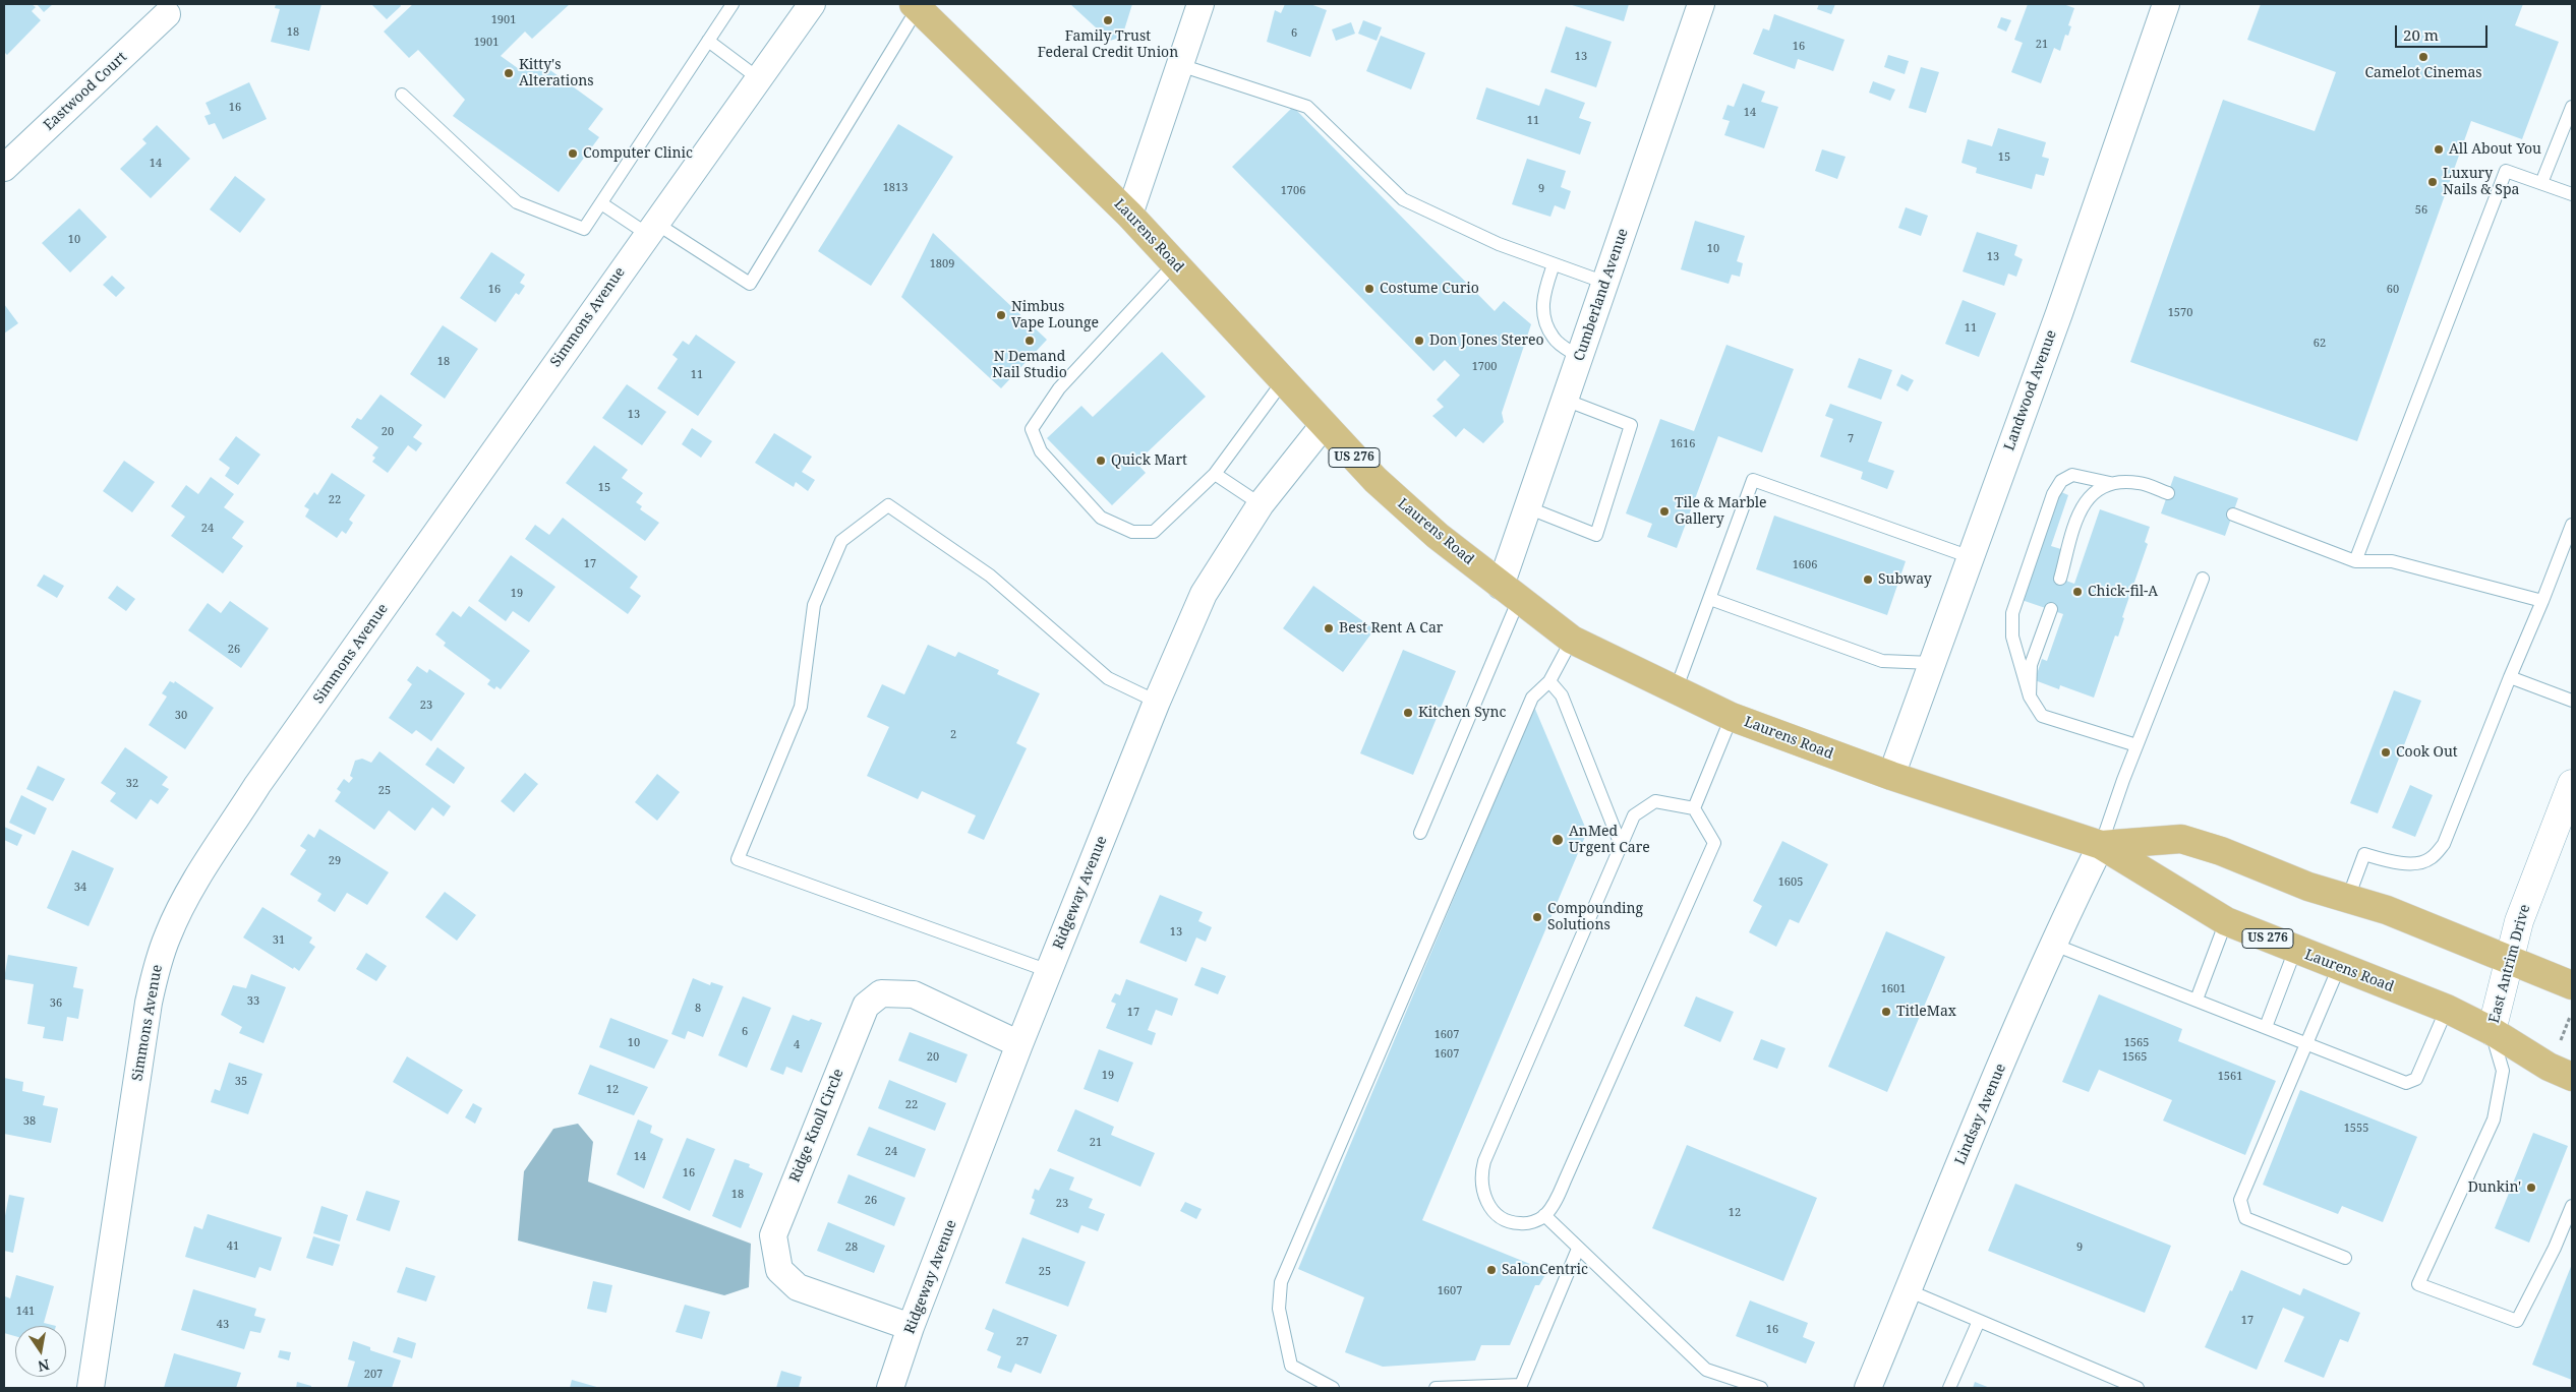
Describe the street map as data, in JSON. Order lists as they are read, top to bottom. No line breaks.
{"streets":{"main road":["Laurens Road","US 276"],"street":["Eastwood Court","Cumberland Avenue","Simmons Avenue","Landwood Avenue","Ridgeway Avenue","East Antrim Drive","Lindsay Avenue","Ridge Knoll Circle"]},"crossings":[["Laurens Road","Cumberland Avenue"],["Laurens Road","Landwood Avenue"],["Laurens Road","Ridgeway Avenue"],["Laurens Road","East Antrim Drive"],["Laurens Road","Lindsay Avenue"],["Ridgeway Avenue","Ridge Knoll Circle"]],"places":["Family Trust Federal Credit Union","Camelot Cinemas","Kitty's Alterations","All About You","Computer Clinic","Luxury Nails & Spa","Costume Curio","Nimbus Vape Lounge","N Demand Nail Studio","Don Jones Stereo","Quick Mart","Tile & Marble Gallery","Subway","Chick-fil-A","Best Rent A Car","Kitchen Sync","Cook Out","AnMed Urgent Care","Compounding Solutions","TitleMax","Dunkin'","SalonCentric"],"house_numbers":["1901","18","6","1901","21","16","13","16","14","11","15","14","1813","9","1706","56","10","10","13","1809","16","60","1570","11","62","18","1700","11","13","20","7","1616","15","22","24","17","1606","19","26","23","30","2","32","25","29","1605","34","13","31","1601","33","36","8","17","6","1607","10","1565","4","1607","20","1565","19","1561","35","12","22","38","1555","21","24","14","16","18","26","23","12","41","28","9","25","1607","141","17","43","16","27","207"],"scale_bar":"20 m","north":"bottom"}
